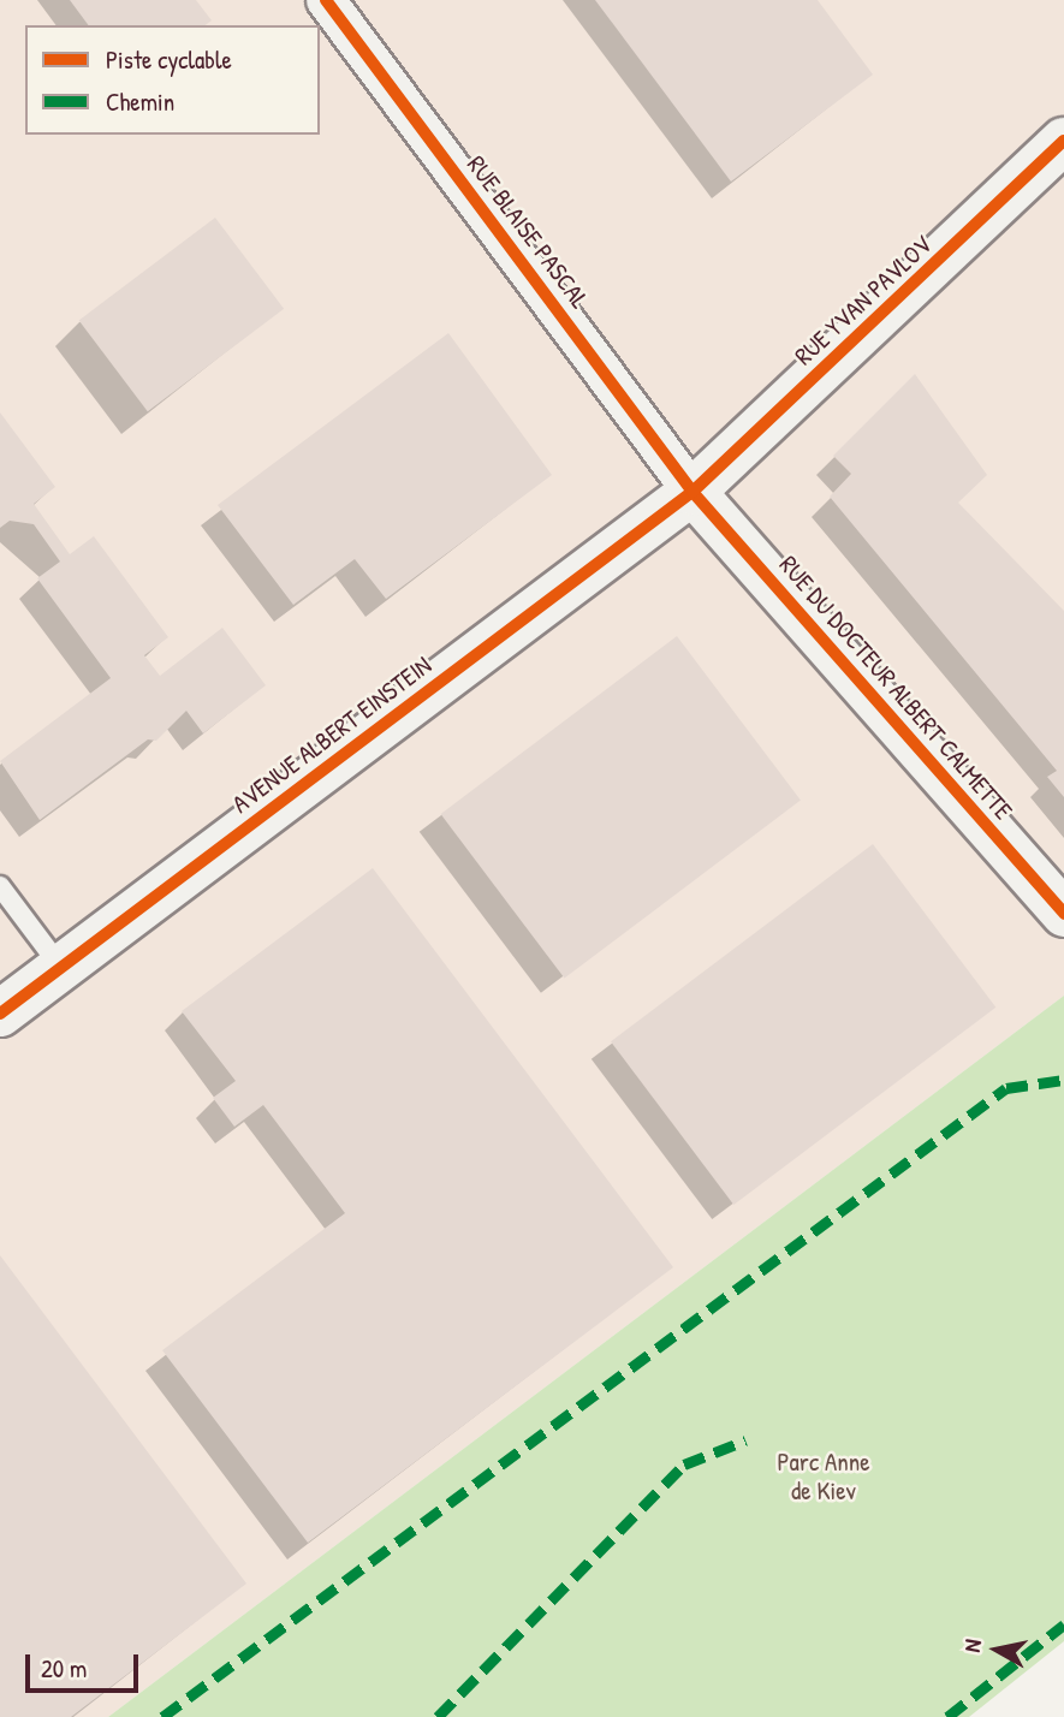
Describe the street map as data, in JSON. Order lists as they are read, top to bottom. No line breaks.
{"streets":{"street":["RUE BLAISE PASCAL","RUE YVAN PAVLOV","RUE DU DOCTEUR ALBERT CALMETTE","AVENUE ALBERT EINSTEIN"]},"crossings":[["RUE BLAISE PASCAL","RUE YVAN PAVLOV"],["RUE BLAISE PASCAL","RUE DU DOCTEUR ALBERT CALMETTE"],["RUE BLAISE PASCAL","AVENUE ALBERT EINSTEIN"],["RUE YVAN PAVLOV","RUE DU DOCTEUR ALBERT CALMETTE"],["RUE YVAN PAVLOV","AVENUE ALBERT EINSTEIN"],["RUE DU DOCTEUR ALBERT CALMETTE","AVENUE ALBERT EINSTEIN"]],"parks":["Parc Anne de Kiev"],"legend":["Piste cyclable","Chemin"],"scale_bar":"20 m","north":"left"}
